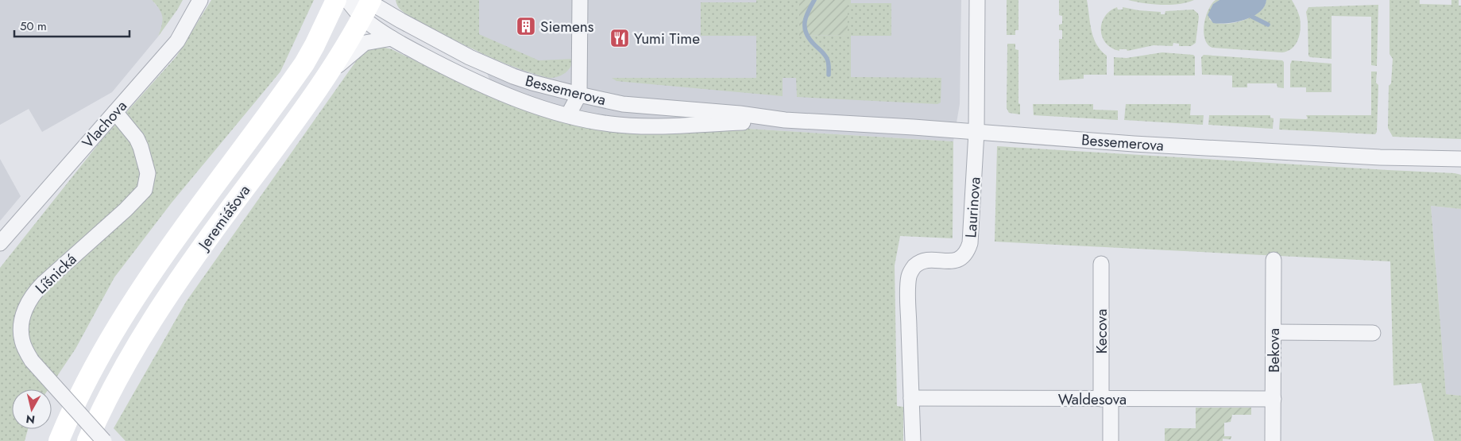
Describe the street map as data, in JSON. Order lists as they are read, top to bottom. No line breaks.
{"streets":{"main road":["Jeremiášova"],"street":["Bessemerova","Vlachova","Laurinova","Líšnická","Kecova","Bekova","Waldesova"]},"crossings":[["Bessemerova","Laurinova"],["Bessemerova","Jeremiášova"],["Vlachova","Líšnická"],["Laurinova","Waldesova"],["Kecova","Waldesova"],["Bekova","Waldesova"]],"places":{"building":["Siemens"],"restaurant":["Yumi Time"]},"scale_bar":"50 m","north":"bottom"}
